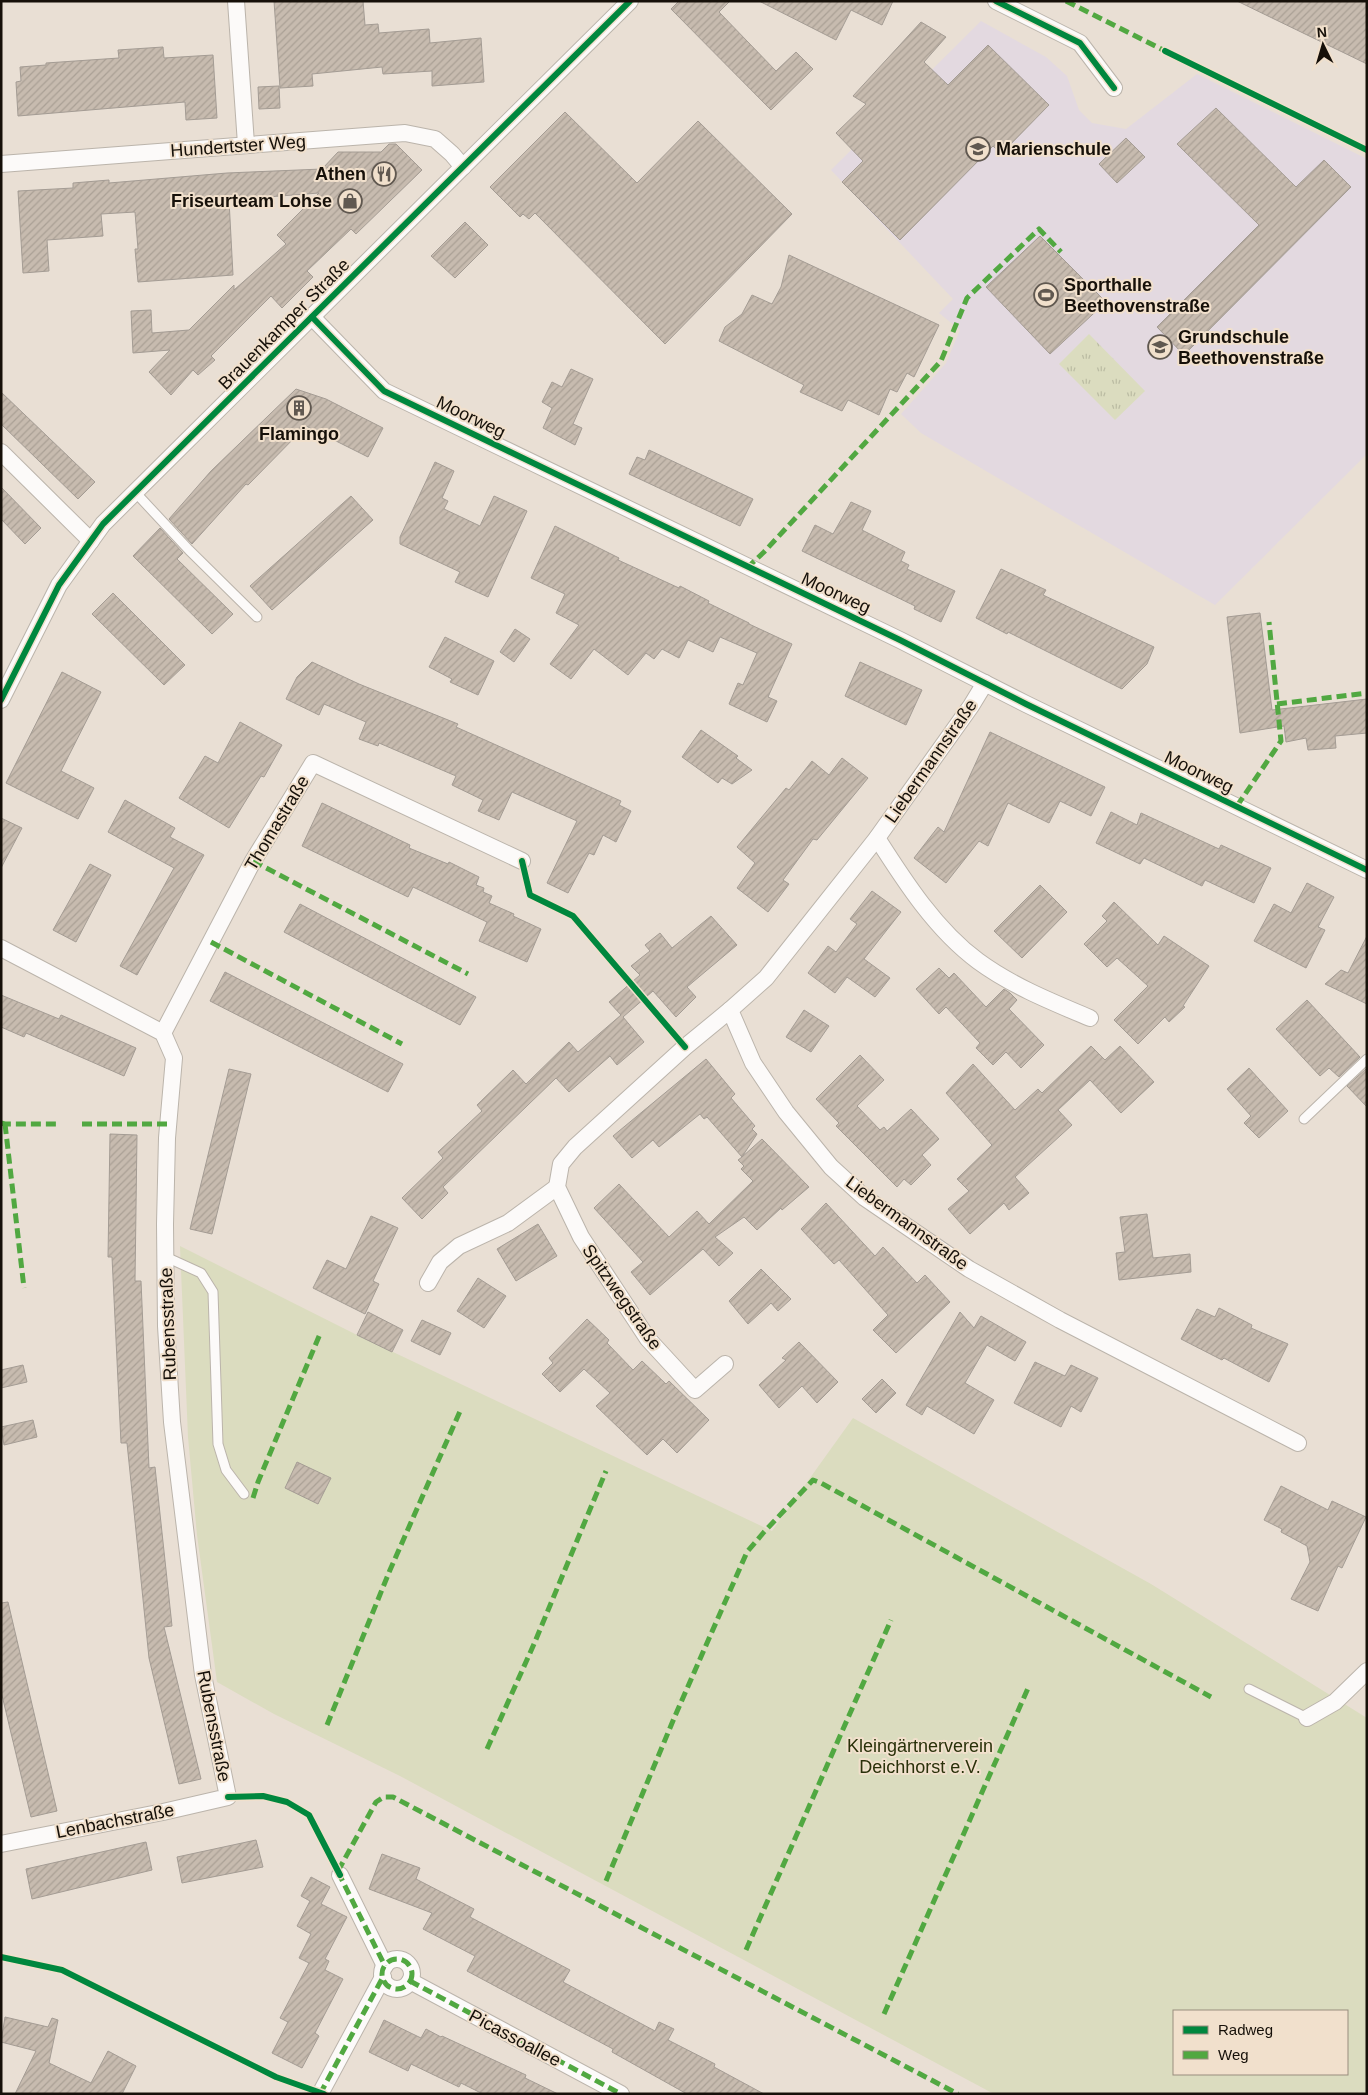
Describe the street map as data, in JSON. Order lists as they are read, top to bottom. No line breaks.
{"streets":{"street":["Hundertster Weg","Brauenkamper Straße","Moorweg","Liebermannstraße","Thomastraße","Spitzwegstraße","Rubensstraße","Lenbachstraße","Picassoallee"]},"crossings":[["Hundertster Weg","Brauenkamper Straße"],["Brauenkamper Straße","Moorweg"],["Moorweg","Liebermannstraße"],["Thomastraße","Rubensstraße"],["Rubensstraße","Lenbachstraße"]],"parks":["Kleingärtnerverein Deichhorst e.V."],"places":{"school or university":["Marienschule","Grundschule Beethovenstraße"],"restaurant":["Athen"],"shop":["Friseurteam Lohse"],"sports":["Sporthalle Beethovenstraße"],"building":["Flamingo"]},"legend":["Radweg","Weg"],"north":"top"}
